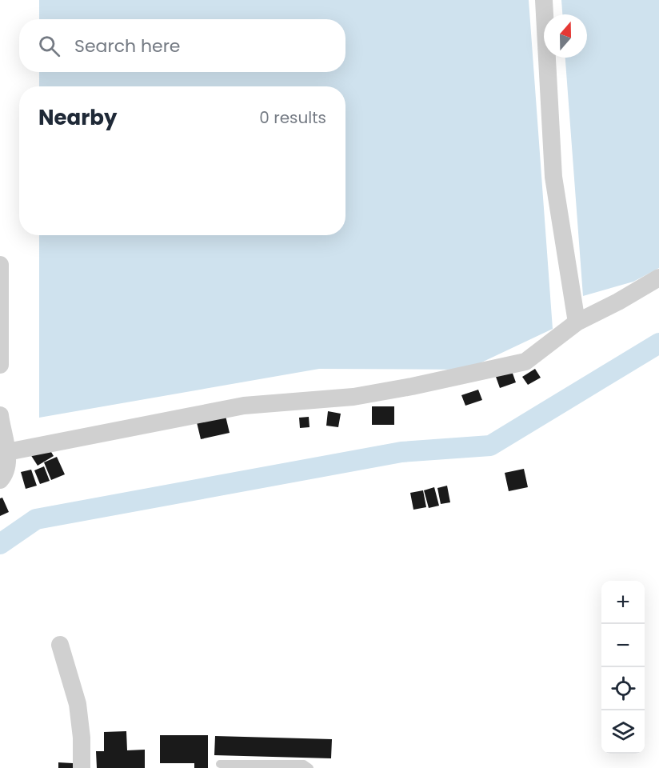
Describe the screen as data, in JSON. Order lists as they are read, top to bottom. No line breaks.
{"north":"top","page":{"search":"Search here","heading":["Nearby","0 results"],"map_buttons":["+","−"]}}
